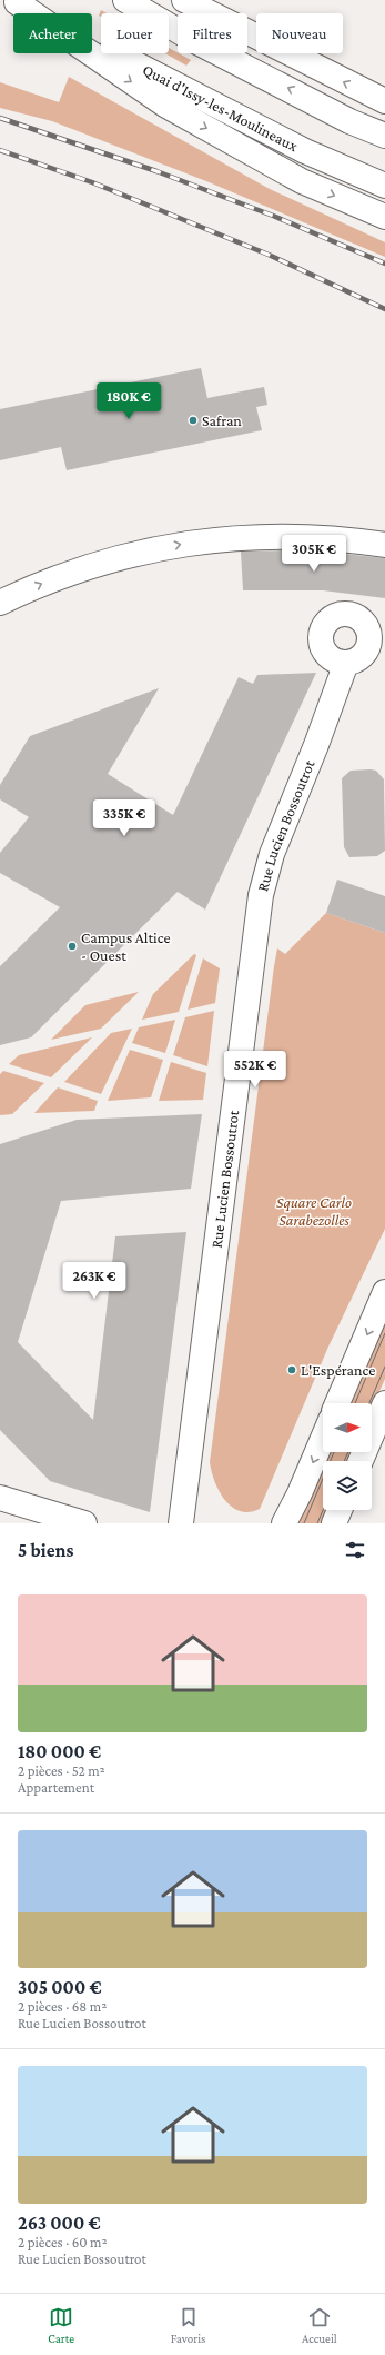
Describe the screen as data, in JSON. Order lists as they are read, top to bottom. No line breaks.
{"streets":{"main road":["Quai d'Issy-les-Moulineaux","Rue Lucien Bossoutrot"]},"parks":["Square Carlo Sarabezolles"],"places":["Safran","Campus Altice - Ouest","L'Espérance"],"north":"right","page":{"chip":["Acheter","Louer","Filtres","Nouveau"],"price":["180K €","305K €","335K €","552K €","263K €"],"heading":"5 biens","list":[{"name":"180 000 €","note":"2 pièces · 52 m² · Appartement"},{"name":"305 000 €","note":"2 pièces · 68 m² · Rue Lucien Bossoutrot"},{"name":"263 000 €","note":"2 pièces · 60 m² · Rue Lucien Bossoutrot"}],"tabs":["Carte","Favoris","Accueil"]}}
